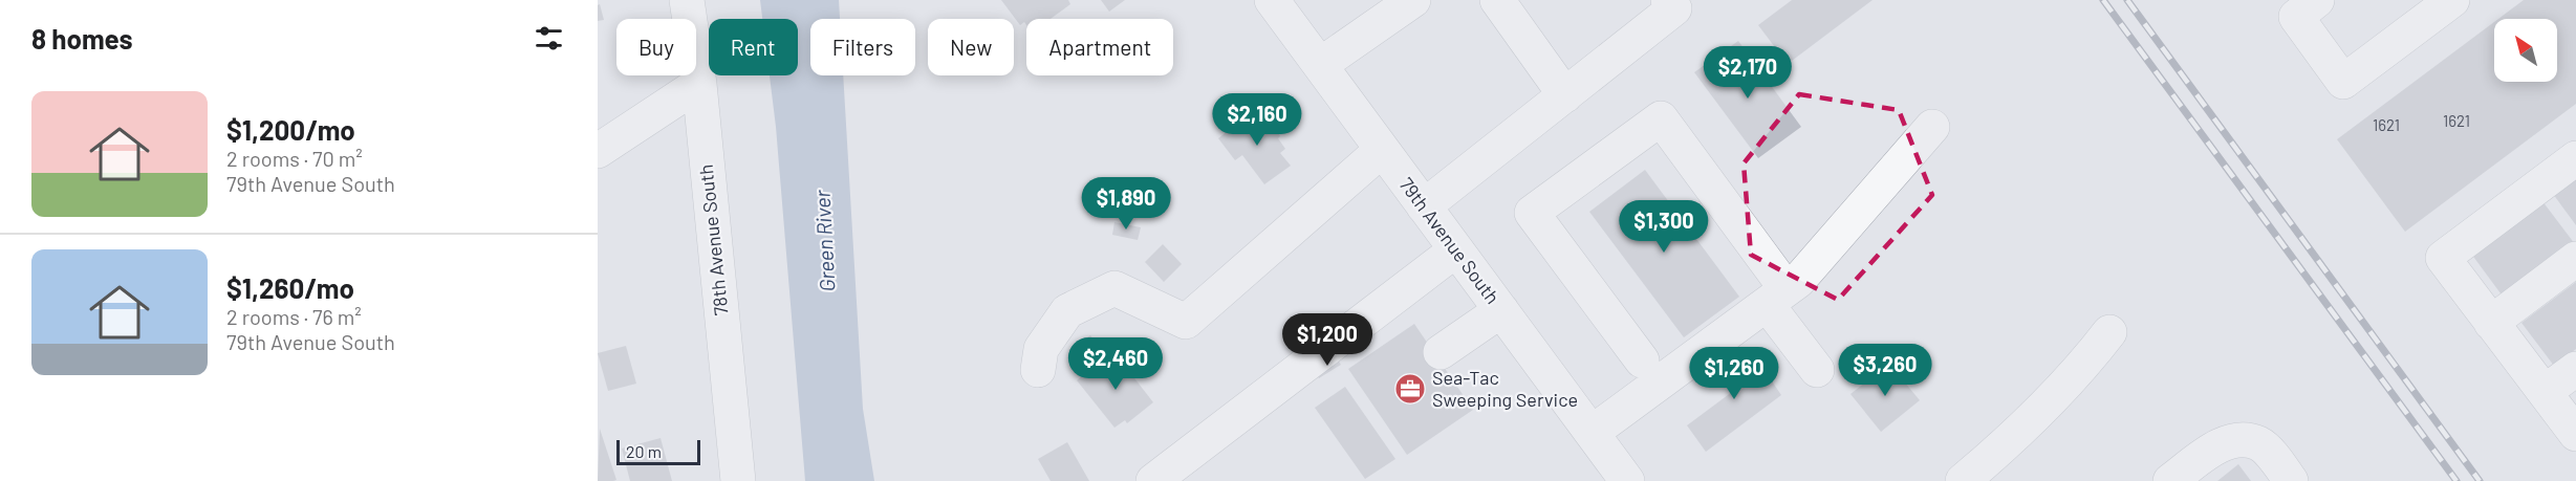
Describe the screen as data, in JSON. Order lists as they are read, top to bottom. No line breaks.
{"streets":{"street":["78th Avenue South","79th Avenue South"]},"water":["Green River"],"places":{"office":["Sea-Tac Sweeping Service"]},"house_numbers":["1621","1621"],"scale_bar":"20 m","north":"top left","page":{"heading":"8 homes","chip":["Buy","Rent","Filters","New","Apartment"],"price":["$2,170","$2,160","$1,890","$1,300","$1,200","$2,460","$3,260","$1,260"],"list":[{"name":"$1,200/mo","note":"2 rooms · 70 m² · 79th Avenue South"},{"name":"$1,260/mo","note":"2 rooms · 76 m² · 79th Avenue South"}],"scale":"20 m"}}
